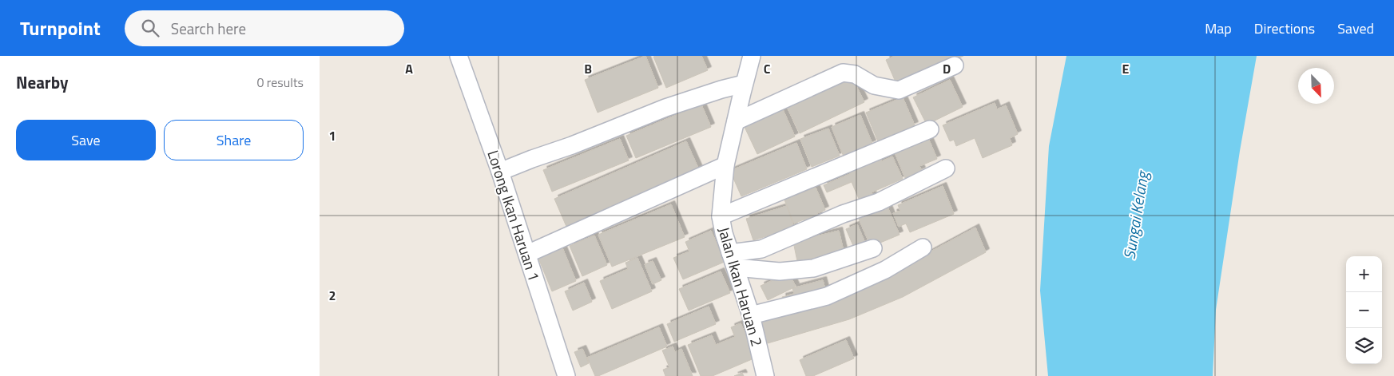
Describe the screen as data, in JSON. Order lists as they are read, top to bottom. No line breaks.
{"streets":{"street":["Lorong Ikan Haruan 1","Jalan Ikan Haruan 2"]},"water":["Sungai Kelang"],"north":"bottom right","page":{"header":"Turnpoint","search":"Search here","nav":["Map","Directions","Saved"],"heading":["Nearby","0 results"],"buttons":["Save","Share"],"map_buttons":["+","−"]},"grid":{"columns":["A","B","C","D","E"],"rows":["1","2"]}}
